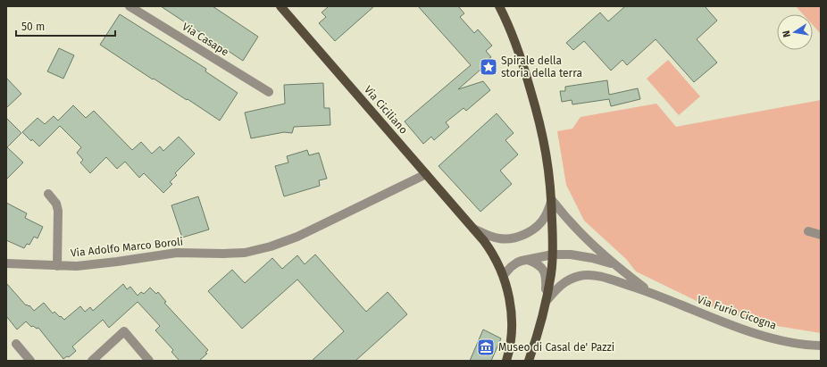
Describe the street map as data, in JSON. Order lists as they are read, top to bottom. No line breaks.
{"streets":{"main road":["Via Ciciliano"],"street":["Via Casape","Via Adolfo Marco Boroli","Via Furio Cicogna"]},"crossings":[["Via Ciciliano","Via Adolfo Marco Boroli"],["Via Ciciliano","Via Furio Cicogna"]],"places":{"place":["Spirale della storia della terra"],"museum":["Museo di Casal de' Pazzi"]},"scale_bar":"50 m","north":"left"}
